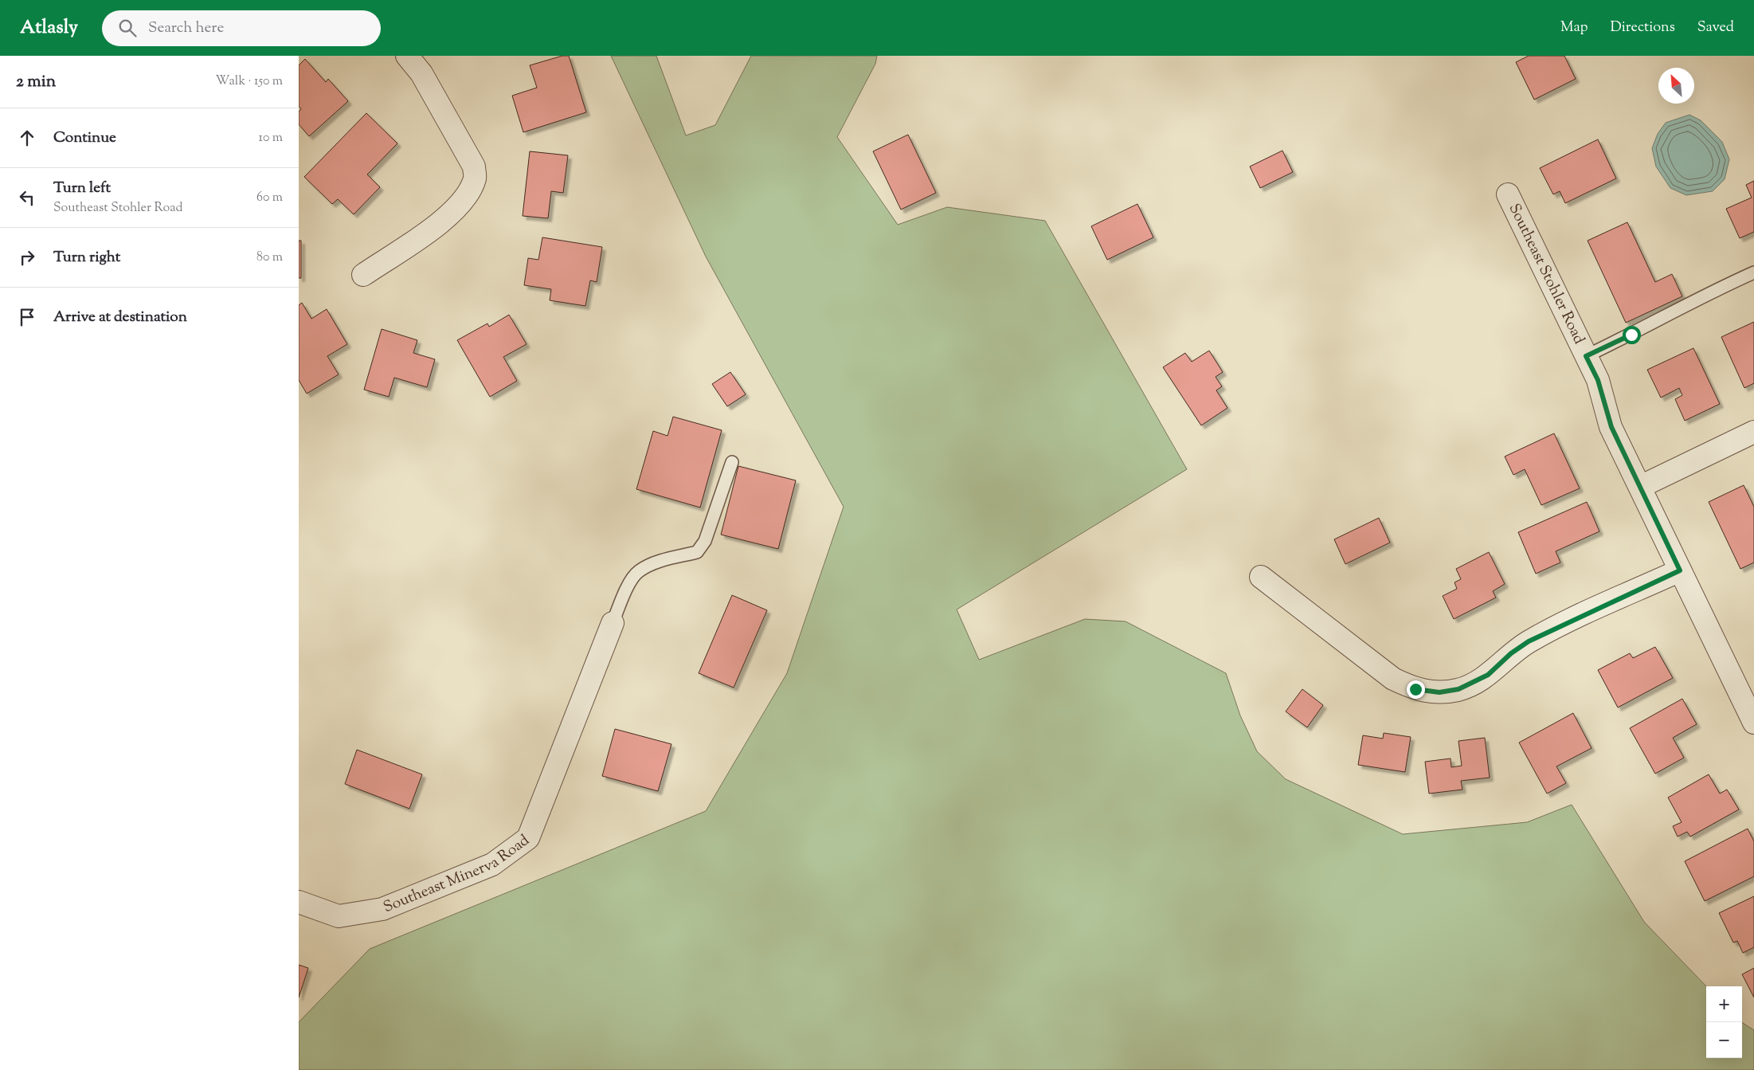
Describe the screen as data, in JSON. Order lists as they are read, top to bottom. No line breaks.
{"streets":{"street":["Southeast Stohler Road","Southeast Minerva Road"]},"north":"top left","page":{"header":"Atlasly","search":"Search here","nav":["Map","Directions","Saved"],"heading":["2 min","Walk · 150 m"],"list":[["Continue","10 m"],["Turn left","Southeast Stohler Road","60 m"],["Turn right","80 m"],"Arrive at destination"],"map_buttons":["+","−"]}}
